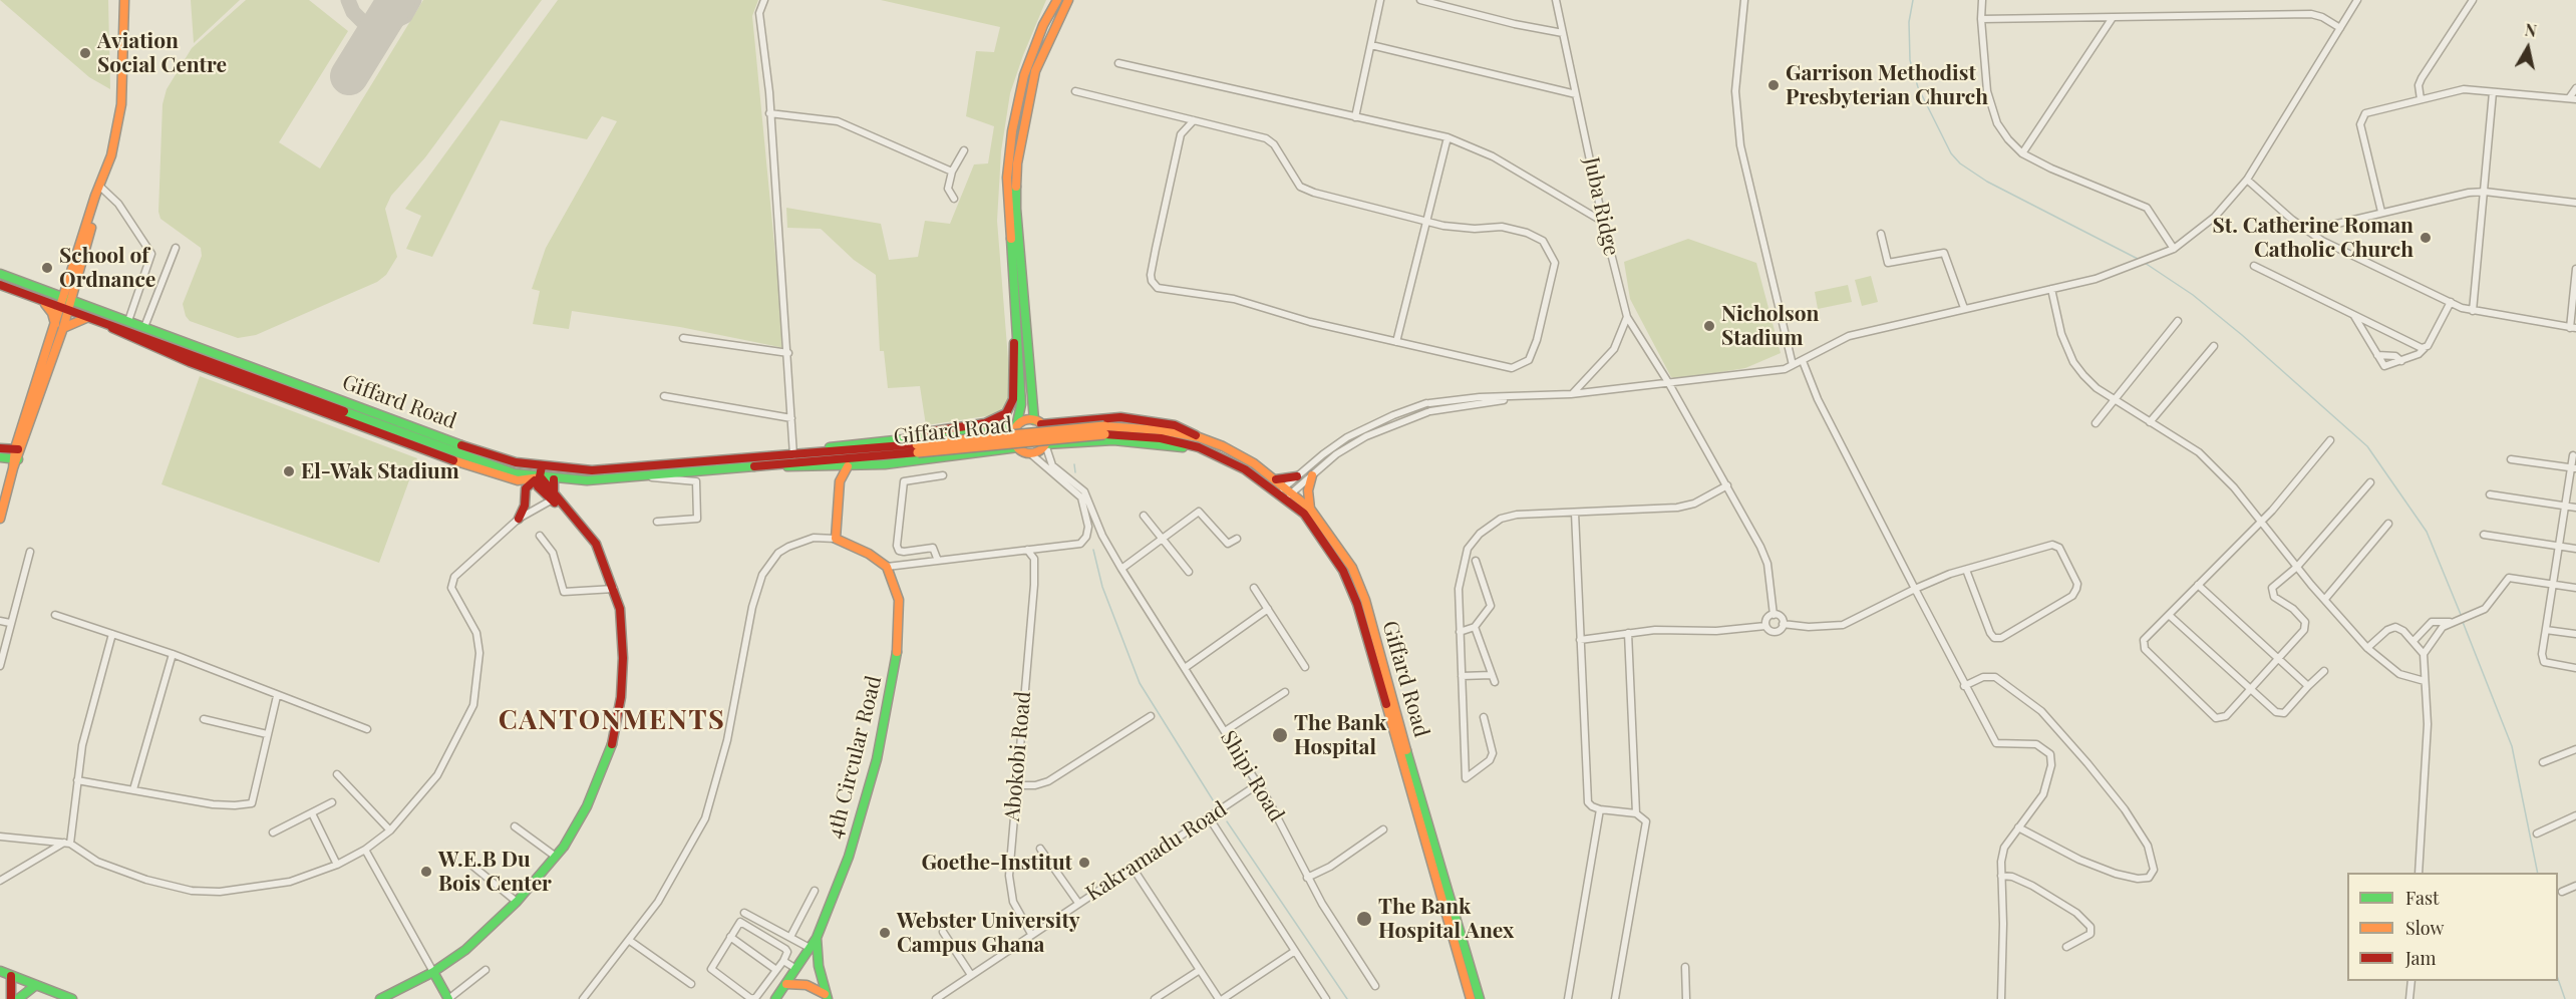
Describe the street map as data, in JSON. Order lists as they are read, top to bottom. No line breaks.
{"streets":{"main road":["Giffard Road","4th Circular Road"],"street":["Juba Ridge","Abokobi Road","Shipi Road","Kakramadu Road"]},"crossings":[["Giffard Road","Shipi Road"],["Abokobi Road","Kakramadu Road"],["Shipi Road","Kakramadu Road"]],"districts":["CANTONMENTS"],"places":["Aviation Social Centre","Garrison Methodist Presbyterian Church","St. Catherine Roman Catholic Church","School of Ordnance","Nicholson Stadium","El-Wak Stadium","The Bank Hospital","Goethe-Institut","W.E.B Du Bois Center","The Bank Hospital Anex","Webster University Campus Ghana"],"legend":["Fast","Slow","Jam"],"north":"top"}
